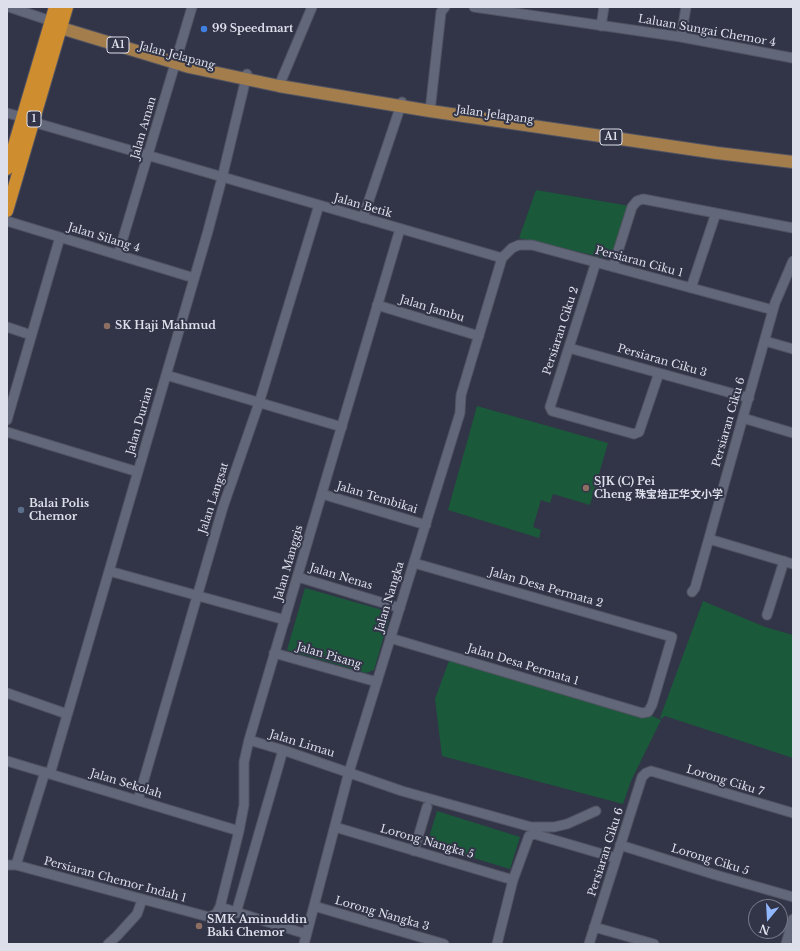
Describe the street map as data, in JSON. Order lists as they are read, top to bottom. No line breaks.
{"streets":{"highway":["1"],"main road":["A1","Jalan Jelapang"],"street":["Laluan Sungai Chemor 4","Jalan Aman","Jalan Betik","Jalan Silang 4","Persiaran Ciku 1","Jalan Jambu","Persiaran Ciku 2","Persiaran Ciku 3","Jalan Durian","Persiaran Ciku 6","Jalan Langsat","Jalan Tembikai","Jalan Manggis","Jalan Nenas","Jalan Desa Permata 2","Jalan Nangka","Jalan Pisang","Jalan Desa Permata 1","Jalan Limau","Lorong Ciku 7","Jalan Sekolah","Lorong Nangka 5","Lorong Ciku 5","Persiaran Chemor Indah 1","Lorong Nangka 3"]},"crossings":[["Jalan Jelapang","1"],["Jalan Jelapang","Jalan Aman"],["Jalan Jelapang","Jalan Durian"],["1","Jalan Betik"],["Jalan Aman","Jalan Betik"],["Jalan Aman","Jalan Silang 4"],["Jalan Betik","Persiaran Ciku 1"],["Jalan Betik","Jalan Durian"],["Jalan Betik","Jalan Langsat"],["Jalan Betik","Jalan Manggis"],["Jalan Betik","Jalan Nangka"],["Jalan Silang 4","Jalan Durian"],["Persiaran Ciku 1","Persiaran Ciku 2"],["Persiaran Ciku 1","Persiaran Ciku 6"],["Persiaran Ciku 1","Jalan Nangka"],["Jalan Jambu","Jalan Manggis"],["Jalan Jambu","Jalan Nangka"],["Persiaran Ciku 2","Persiaran Ciku 3"],["Persiaran Ciku 3","Persiaran Ciku 6"],["Jalan Durian","Jalan Sekolah"],["Jalan Durian","Persiaran Chemor Indah 1"],["Persiaran Ciku 6","Lorong Ciku 7"],["Persiaran Ciku 6","Lorong Ciku 5"],["Jalan Langsat","Jalan Sekolah"],["Jalan Tembikai","Jalan Manggis"],["Jalan Tembikai","Jalan Nangka"],["Jalan Manggis","Jalan Nenas"],["Jalan Manggis","Jalan Pisang"],["Jalan Manggis","Jalan Limau"],["Jalan Manggis","Jalan Sekolah"],["Jalan Manggis","Persiaran Chemor Indah 1"],["Jalan Nenas","Jalan Nangka"],["Jalan Desa Permata 2","Jalan Nangka"],["Jalan Desa Permata 2","Jalan Desa Permata 1"],["Jalan Nangka","Jalan Pisang"],["Jalan Nangka","Jalan Desa Permata 1"],["Jalan Nangka","Jalan Limau"],["Jalan Nangka","Lorong Nangka 5"],["Jalan Nangka","Lorong Nangka 3"]],"places":["99 Speedmart","SK Haji Mahmud","SJK (C) Pei Cheng 珠宝培正华文小学","Balai Polis Chemor","SMK Aminuddin Baki Chemor"],"north":"bottom"}
